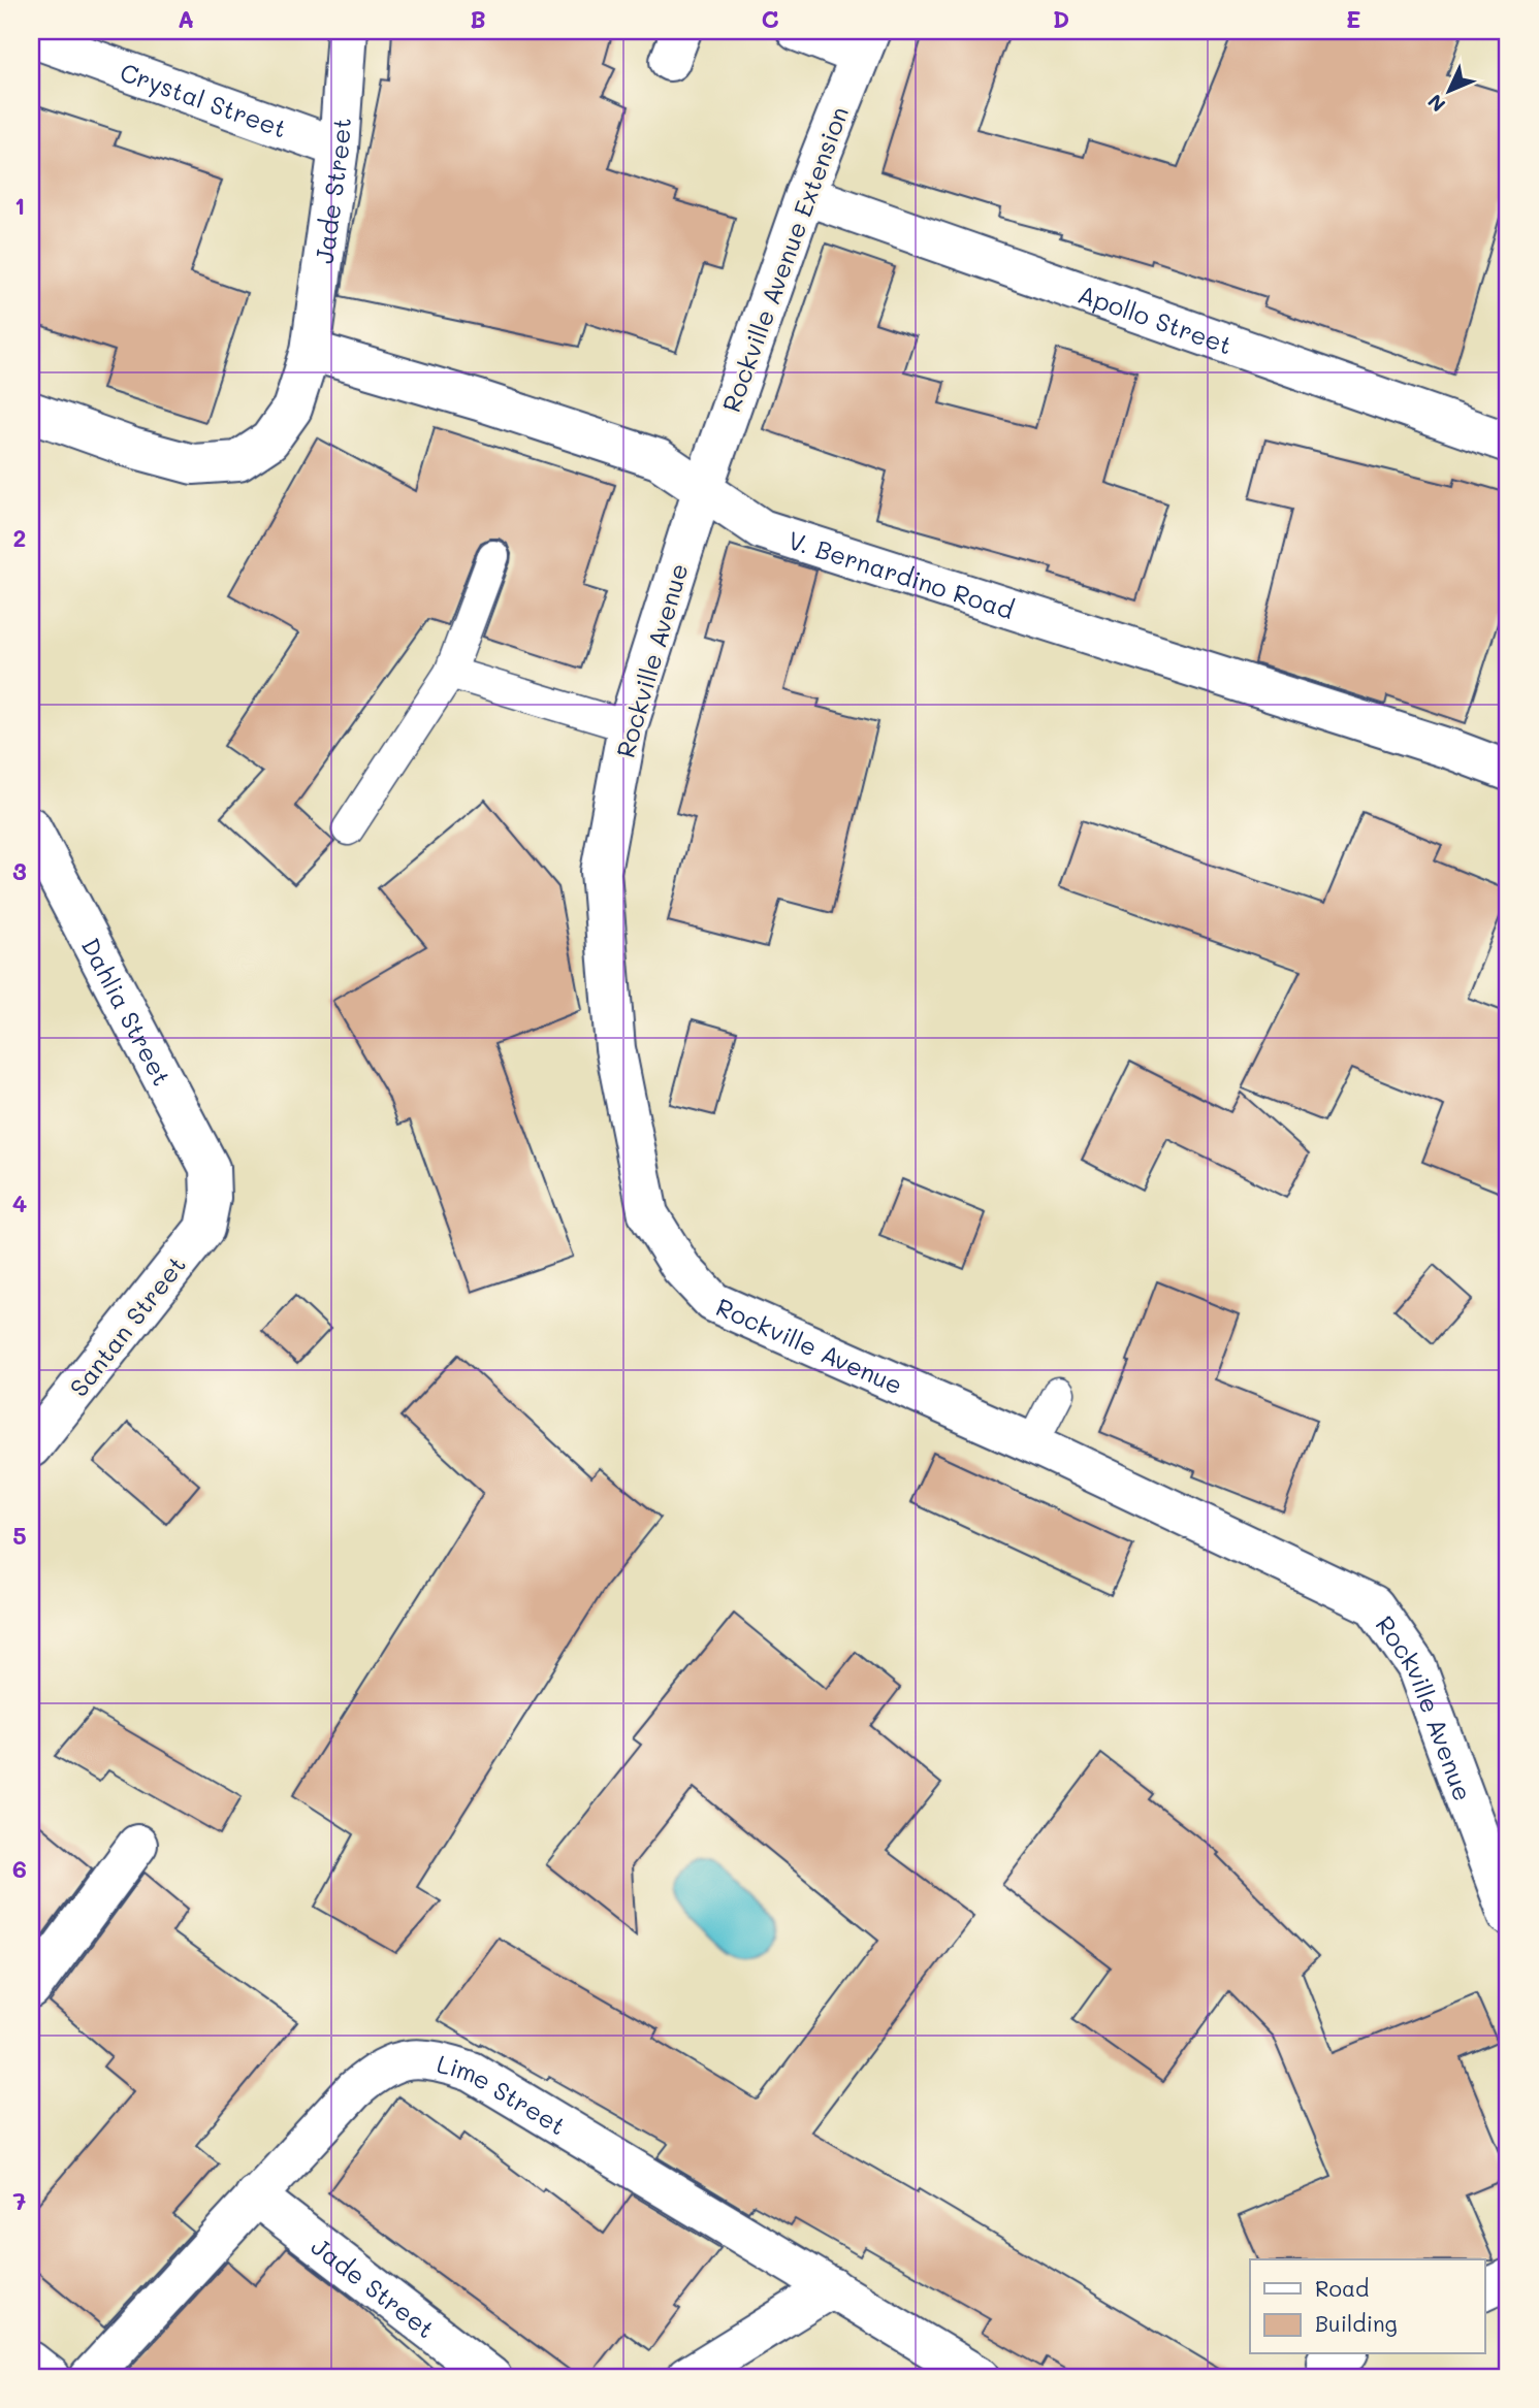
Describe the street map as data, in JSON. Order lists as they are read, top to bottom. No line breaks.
{"streets":{"street":["Crystal Street","Jade Street","Rockville Avenue Extension","Apollo Street","V. Bernardino Road","Rockville Avenue","Dahlia Street","Santan Street","Lime Street"]},"crossings":[["Crystal Street","Jade Street"],["Jade Street","V. Bernardino Road"],["Jade Street","Lime Street"],["Rockville Avenue Extension","Apollo Street"],["Rockville Avenue Extension","V. Bernardino Road"],["Rockville Avenue Extension","Rockville Avenue"],["V. Bernardino Road","Rockville Avenue"],["Dahlia Street","Santan Street"]],"legend":["Road","Building"],"north":"bottom left","grid":{"columns":["A","B","C","D","E"],"rows":["1","2","3","4","5","6","7"]}}
